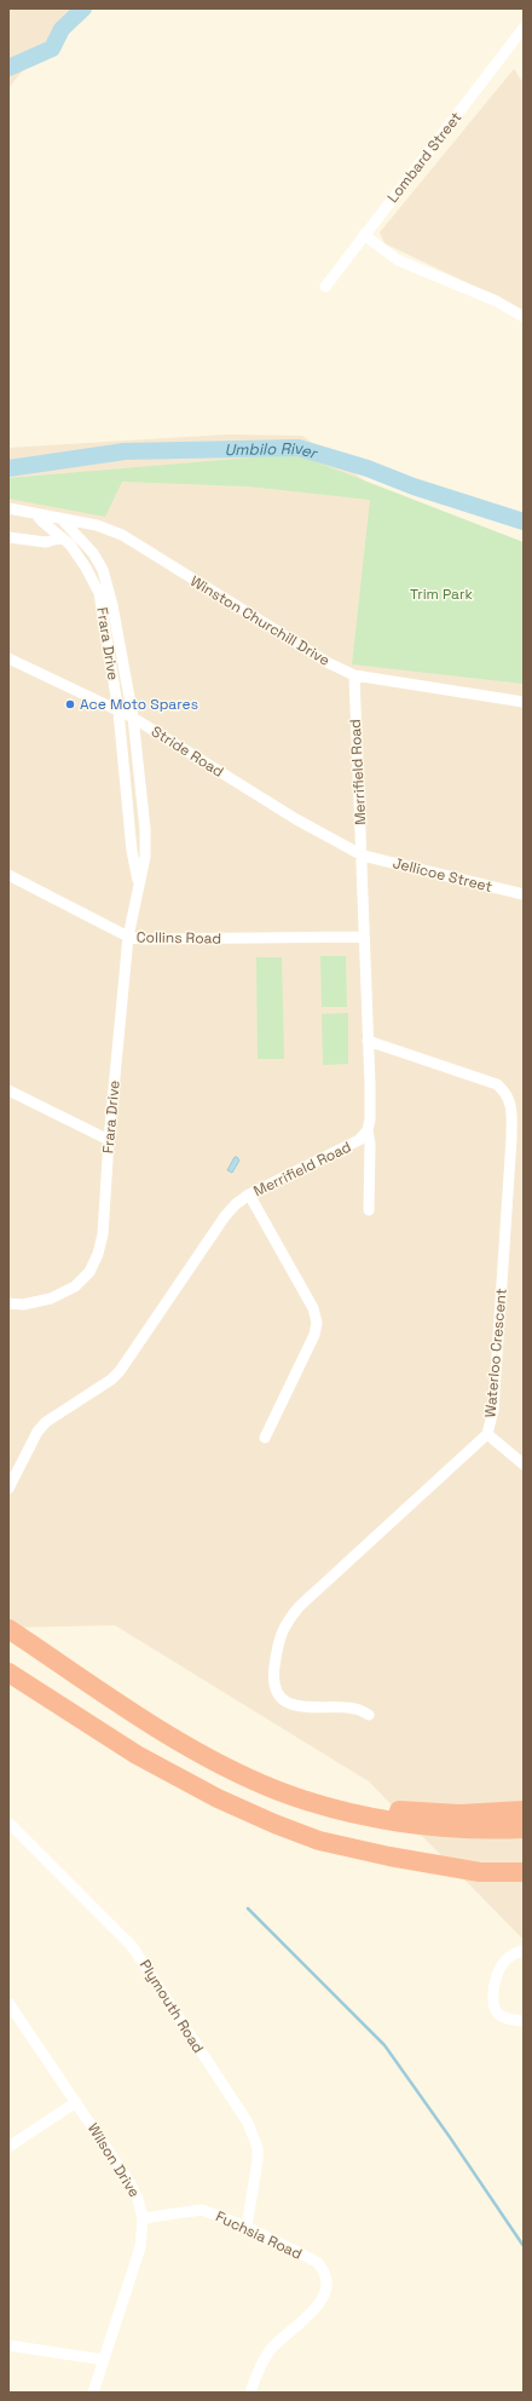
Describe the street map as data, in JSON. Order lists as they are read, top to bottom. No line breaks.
{"streets":{"street":["Lombard Street","Winston Churchill Drive","Frara Drive","Stride Road","Merrifield Road","Jellicoe Street","Collins Road","Waterloo Crescent","Plymouth Road","Wilson Drive","Fuchsia Road"]},"crossings":[["Winston Churchill Drive","Frara Drive"],["Winston Churchill Drive","Merrifield Road"],["Frara Drive","Stride Road"],["Frara Drive","Collins Road"],["Stride Road","Merrifield Road"],["Stride Road","Jellicoe Street"],["Merrifield Road","Jellicoe Street"],["Merrifield Road","Collins Road"],["Merrifield Road","Waterloo Crescent"],["Plymouth Road","Fuchsia Road"],["Wilson Drive","Fuchsia Road"]],"water":["Umbilo River"],"parks":["Trim Park"],"places":["Ace Moto Spares"]}
